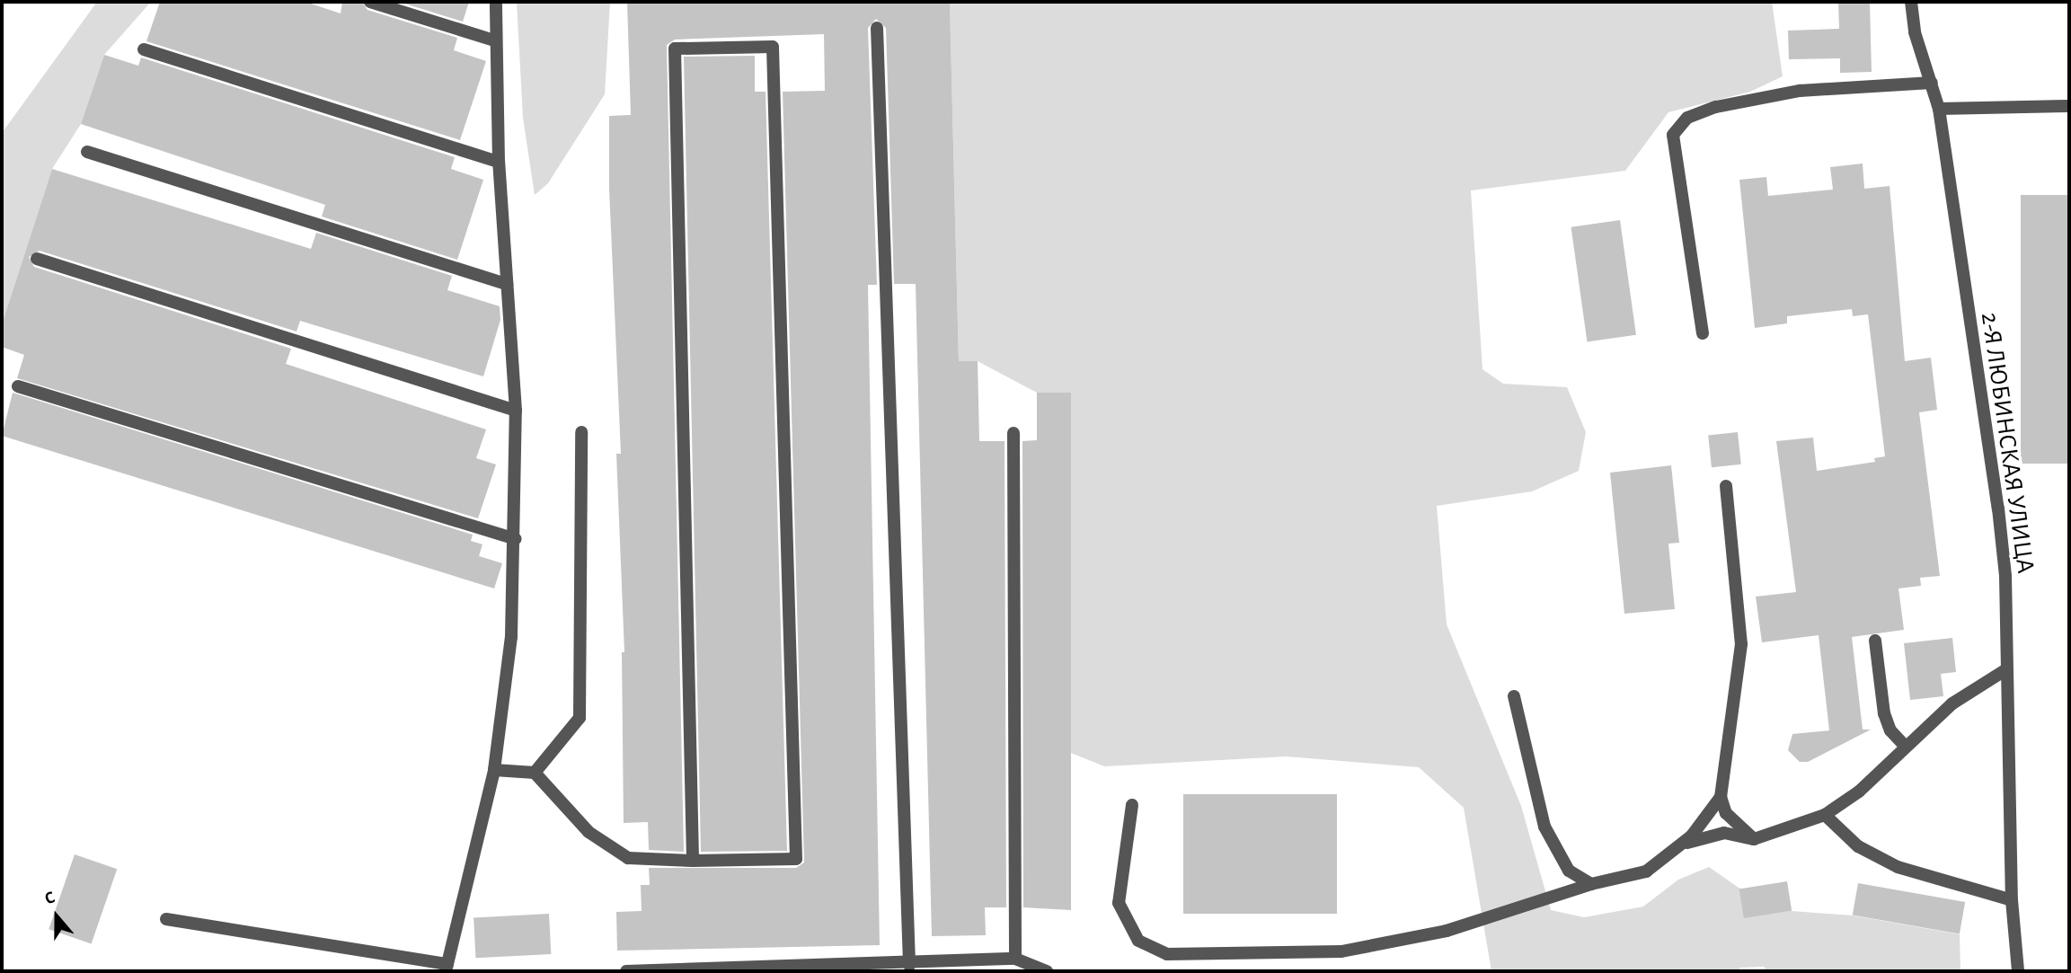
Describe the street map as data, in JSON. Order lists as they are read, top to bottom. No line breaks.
{"streets":{"street":["2-Я ЛЮБИНСКАЯ УЛИЦА"]},"north":"top"}
